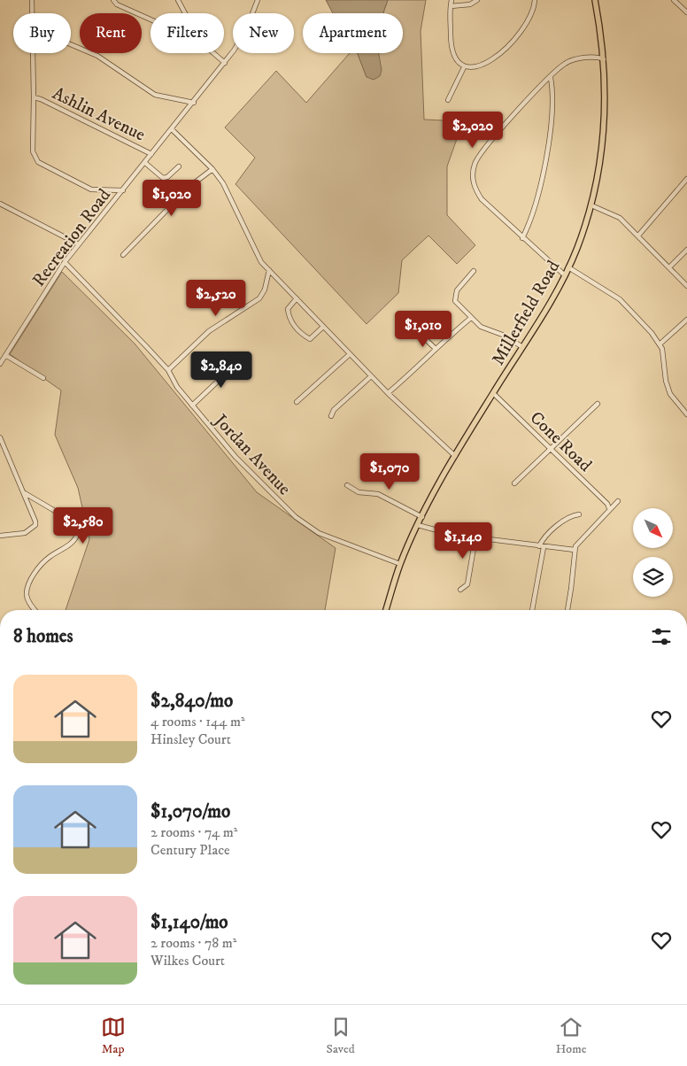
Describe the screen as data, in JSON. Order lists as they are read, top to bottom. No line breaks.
{"streets":{"main road":["Millerfield Road"],"street":["Ashlin Avenue","Recreation Road","Cone Road","Jordan Avenue"]},"crossings":[["Ashlin Avenue","Recreation Road"],["Recreation Road","Jordan Avenue"],["Millerfield Road","Cone Road"],["Millerfield Road","Jordan Avenue"]],"north":"bottom right","page":{"chip":["Buy","Rent","Filters","New","Apartment"],"price":["$2,020","$1,020","$2,520","$1,010","$2,840","$1,070","$2,580","$1,140"],"heading":"8 homes","list":[{"name":"$2,840/mo","note":"4 rooms · 144 m² · Hinsley Court"},{"name":"$1,070/mo","note":"2 rooms · 74 m² · Century Place"},{"name":"$1,140/mo","note":"2 rooms · 78 m² · Wilkes Court"}],"tabs":["Map","Saved","Home"]}}
